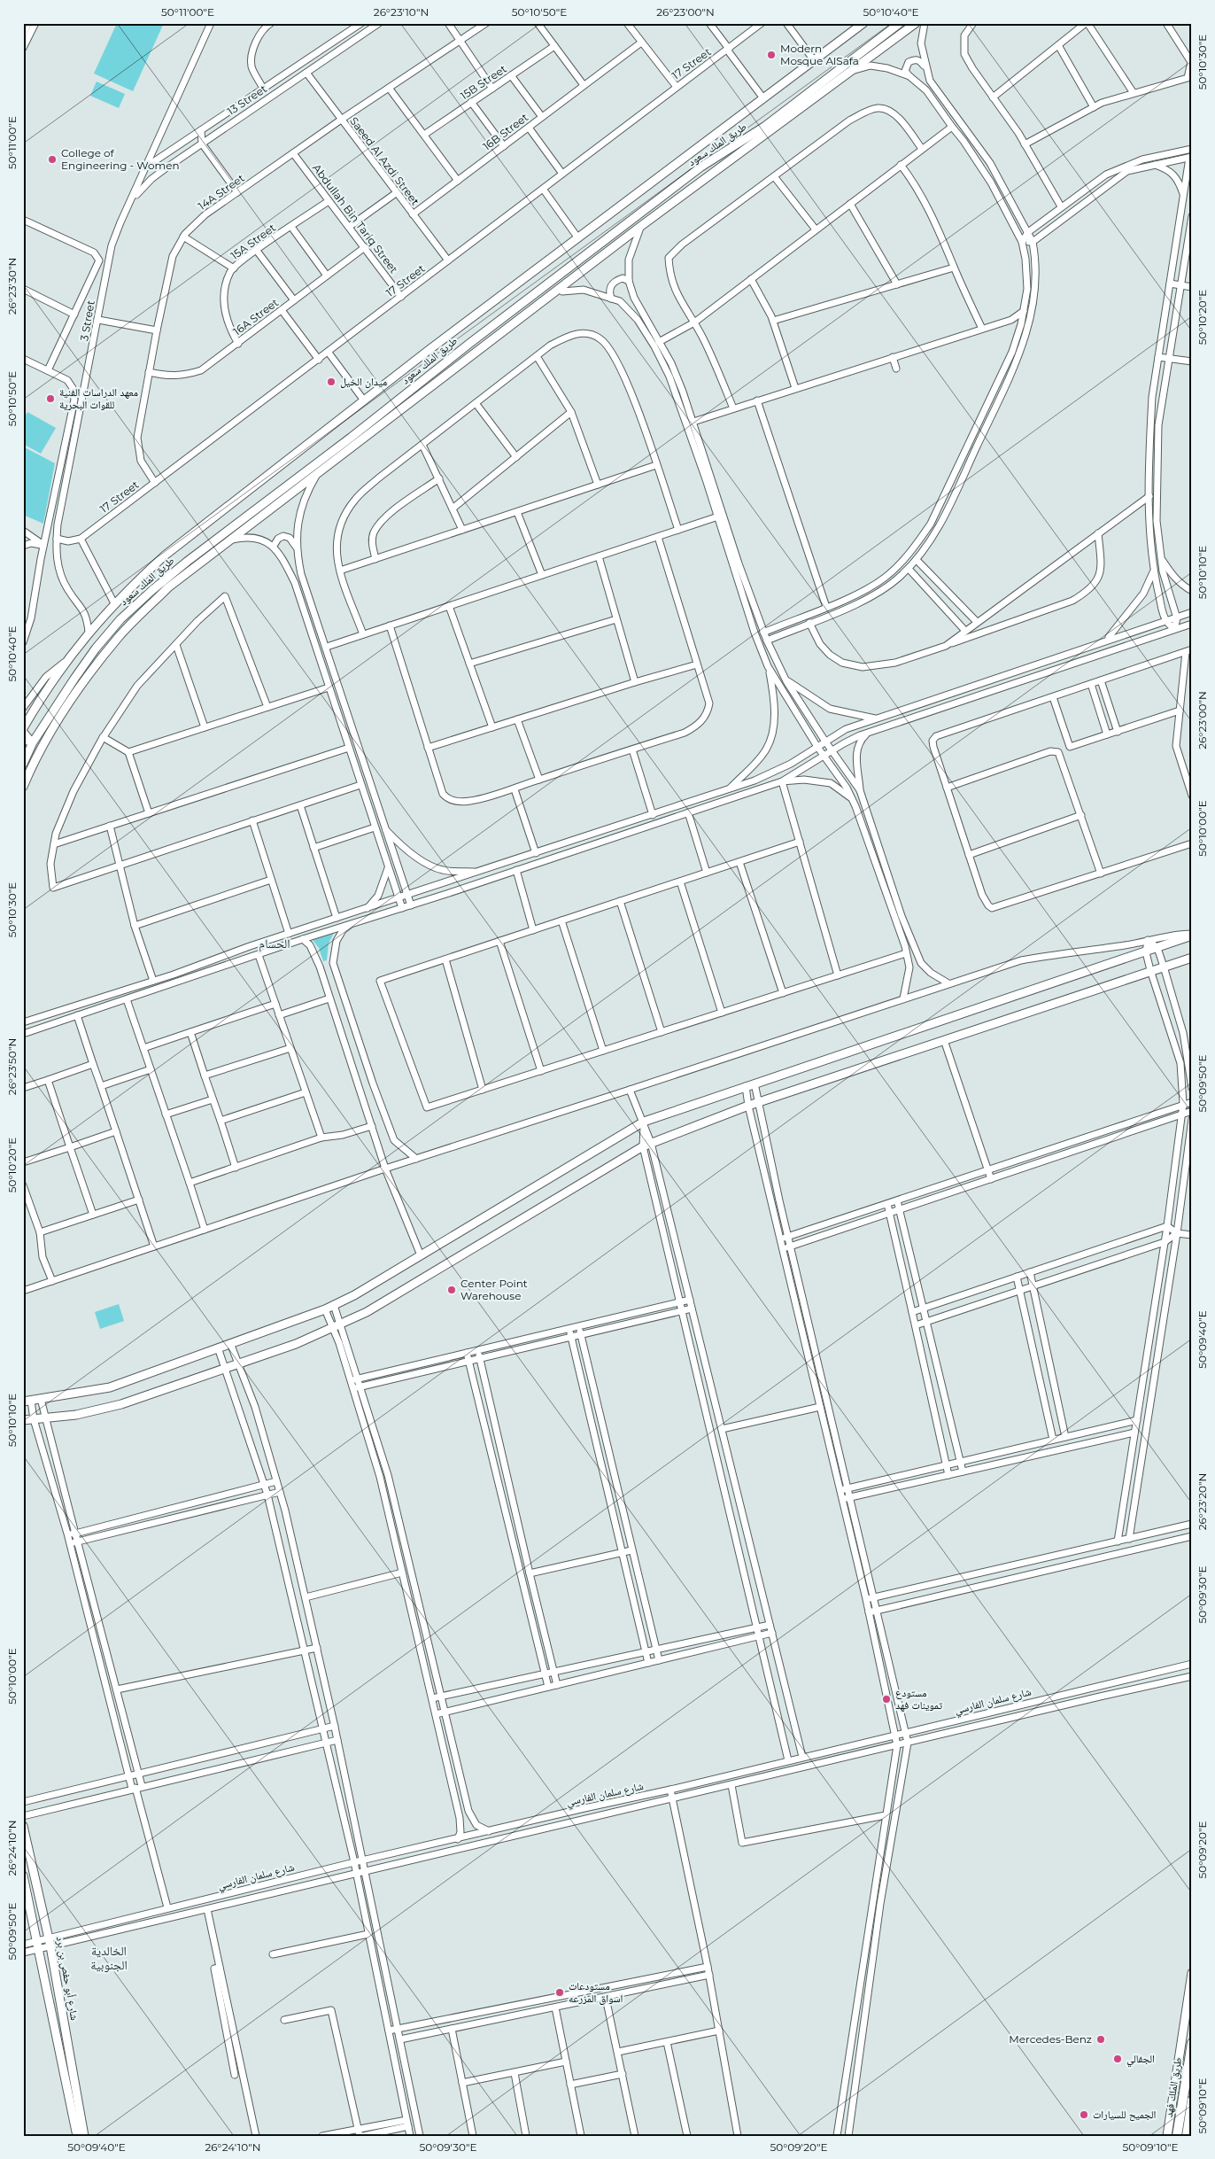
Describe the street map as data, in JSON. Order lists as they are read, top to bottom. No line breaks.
{"streets":{"highway":["طريق الملك فهد"],"main road":["طريق الملك سعود","شارع أبو حفص بن برد"],"street":["17 Street","15B Street","13 Street","16B Street","Saeed Al Azdi Street","14A Street","Abdullah Bin Tariq Street","15A Street","16A Street","3 Street","شارع سلمان الفارسي"]},"crossings":[["17 Street","Saeed Al Azdi Street"],["17 Street","14A Street"],["17 Street","Abdullah Bin Tariq Street"],["13 Street","Saeed Al Azdi Street"],["13 Street","3 Street"],["16B Street","Saeed Al Azdi Street"],["طريق الملك سعود","3 Street"],["Saeed Al Azdi Street","14A Street"],["14A Street","Abdullah Bin Tariq Street"],["14A Street","16A Street"],["Abdullah Bin Tariq Street","15A Street"],["Abdullah Bin Tariq Street","16A Street"],["15A Street","16A Street"],["شارع سلمان الفارسي","شارع أبو حفص بن برد"]],"districts":["الحسام","الخالدية الجنوبية"],"places":["Modern Mosque AlSafa","College of Engineering - Women","ميدان الخيل","معهد الدراسات الفنية للقوات البحرية","Center Point Warehouse","مستودع تموينات فهد","مستودعات اسواق المزرعه","Mercedes-Benz","الجفالي","الجميح للسيارات"],"coordinates":["50°11'00\"E","26°23'10\"N","50°10'50\"E","26°23'00\"N","50°10'40\"E","50°10'30\"E","26°23'30\"N","50°10'20\"E","50°10'10\"E","50°10'00\"E","26°23'50\"N","50°09'50\"E","50°09'40\"E","26°23'20\"N","50°09'30\"E","26°24'10\"N","50°09'20\"E","50°09'10\"E"]}
